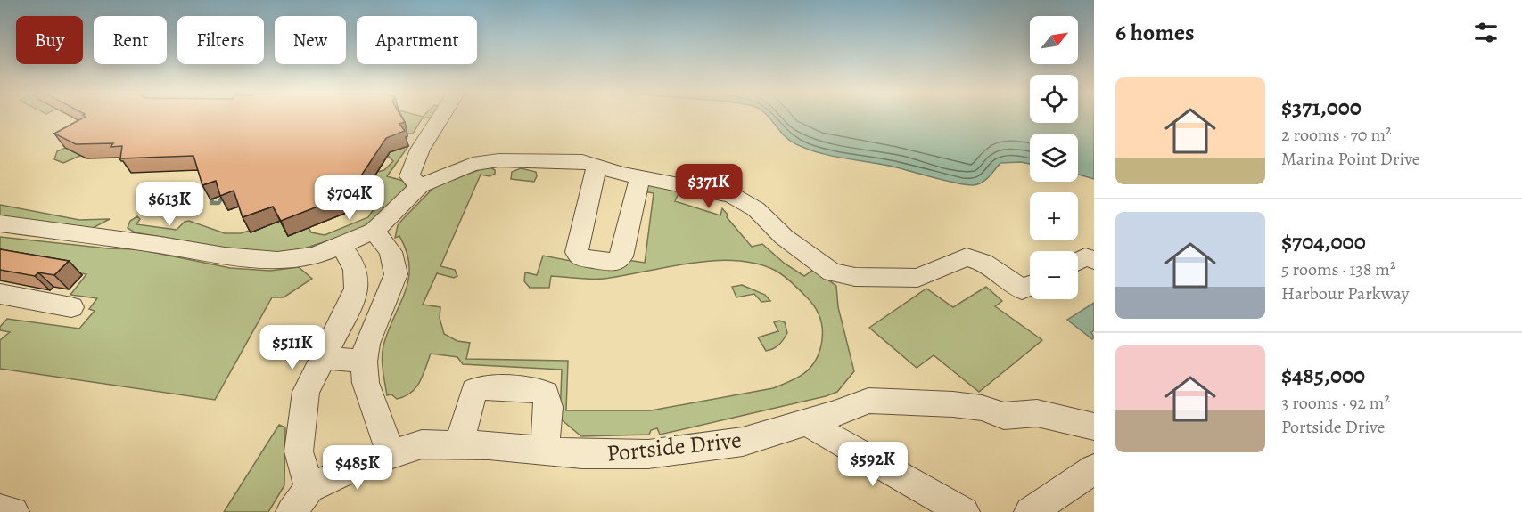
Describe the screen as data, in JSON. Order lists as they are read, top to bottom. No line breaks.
{"streets":{"street":["Portside Drive"]},"north":"top right","page":{"heading":"6 homes","map_buttons":["+","−"],"chip":["Buy","Rent","Filters","New","Apartment"],"list":[{"name":"$371,000","note":"2 rooms · 70 m² · Marina Point Drive"},{"name":"$704,000","note":"5 rooms · 138 m² · Harbour Parkway"},{"name":"$485,000","note":"3 rooms · 92 m² · Portside Drive"}],"price":["$371K","$704K","$613K","$511K","$592K","$485K"]}}
